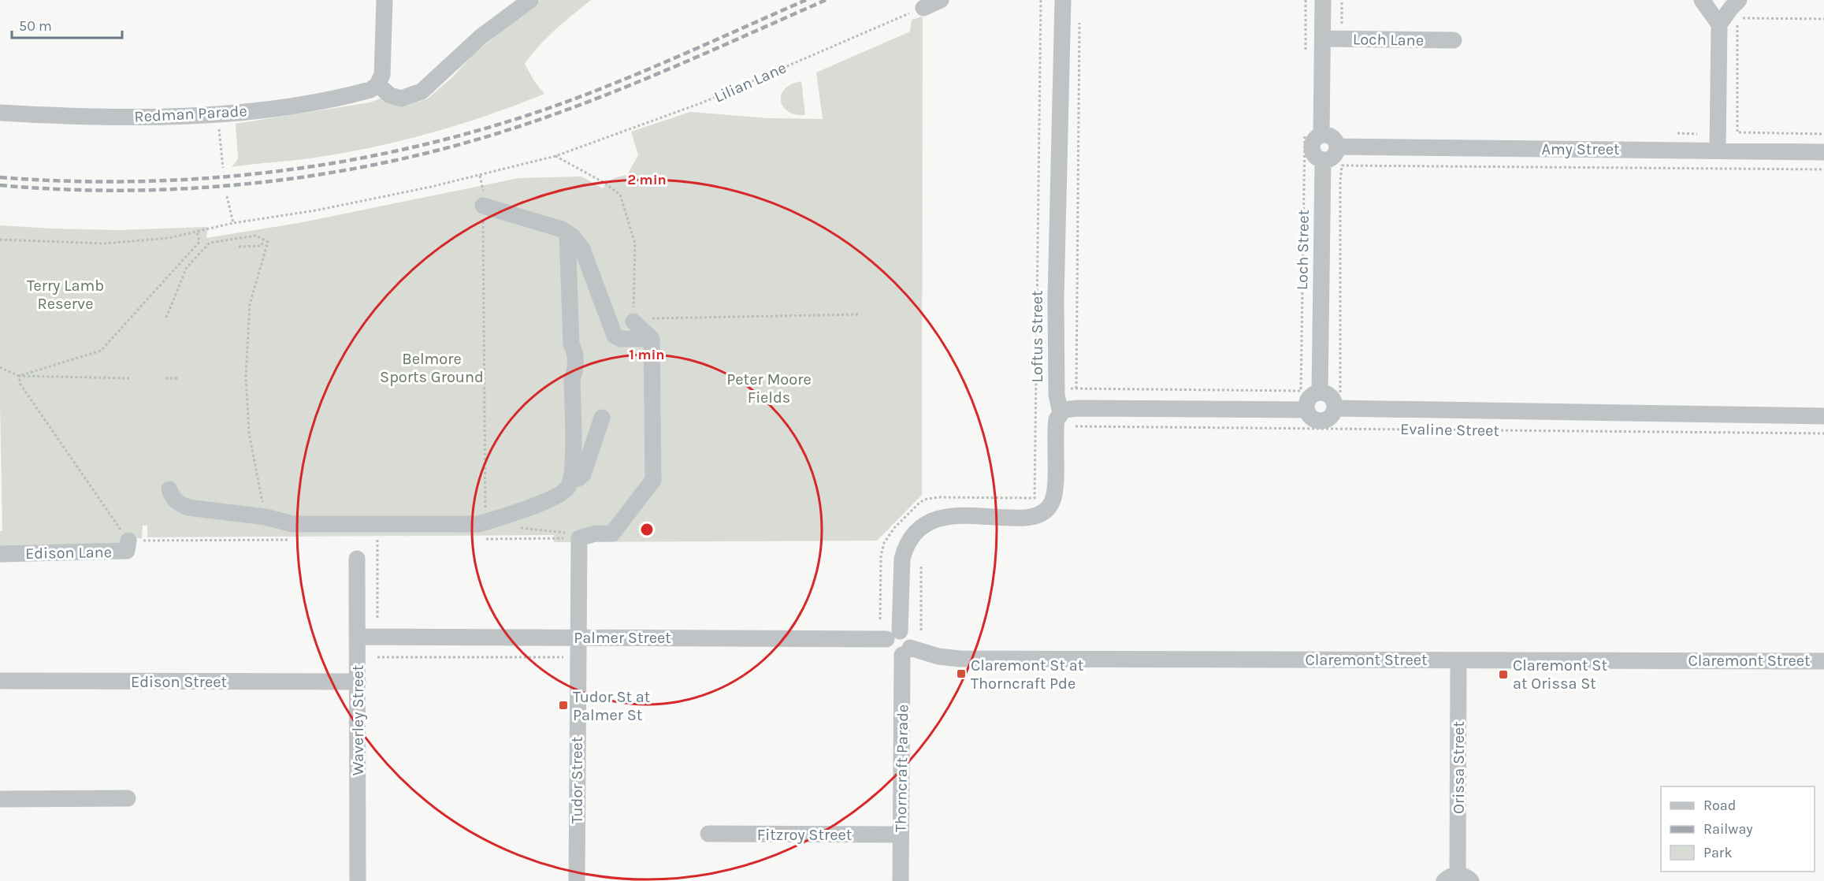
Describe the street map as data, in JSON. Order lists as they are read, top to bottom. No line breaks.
{"streets":{"street":["Loch Lane","Redman Parade","Amy Street","Loch Street","Loftus Street","Evaline Street","Edison Lane","Palmer Street","Claremont Street","Edison Street","Waverley Street","Orissa Street","Thorncraft Parade","Tudor Street","Fitzroy Street"],"path":["Lilian Lane"]},"crossings":[["Amy Street","Loch Street"],["Loch Street","Evaline Street"],["Loftus Street","Palmer Street"],["Palmer Street","Waverley Street"],["Palmer Street","Tudor Street"],["Claremont Street","Orissa Street"],["Claremont Street","Thorncraft Parade"],["Edison Street","Waverley Street"],["Thorncraft Parade","Fitzroy Street"]],"parks":["Terry Lamb Reserve","Belmore Sports Ground","Peter Moore Fields"],"places":{"transit":["Claremont St at Thorncraft Pde","Claremont St at Orissa St","Tudor St at Palmer St"]},"legend":["Road","Railway","Park"],"scale_bar":"50 m","rings":["2 min","1 min"]}
